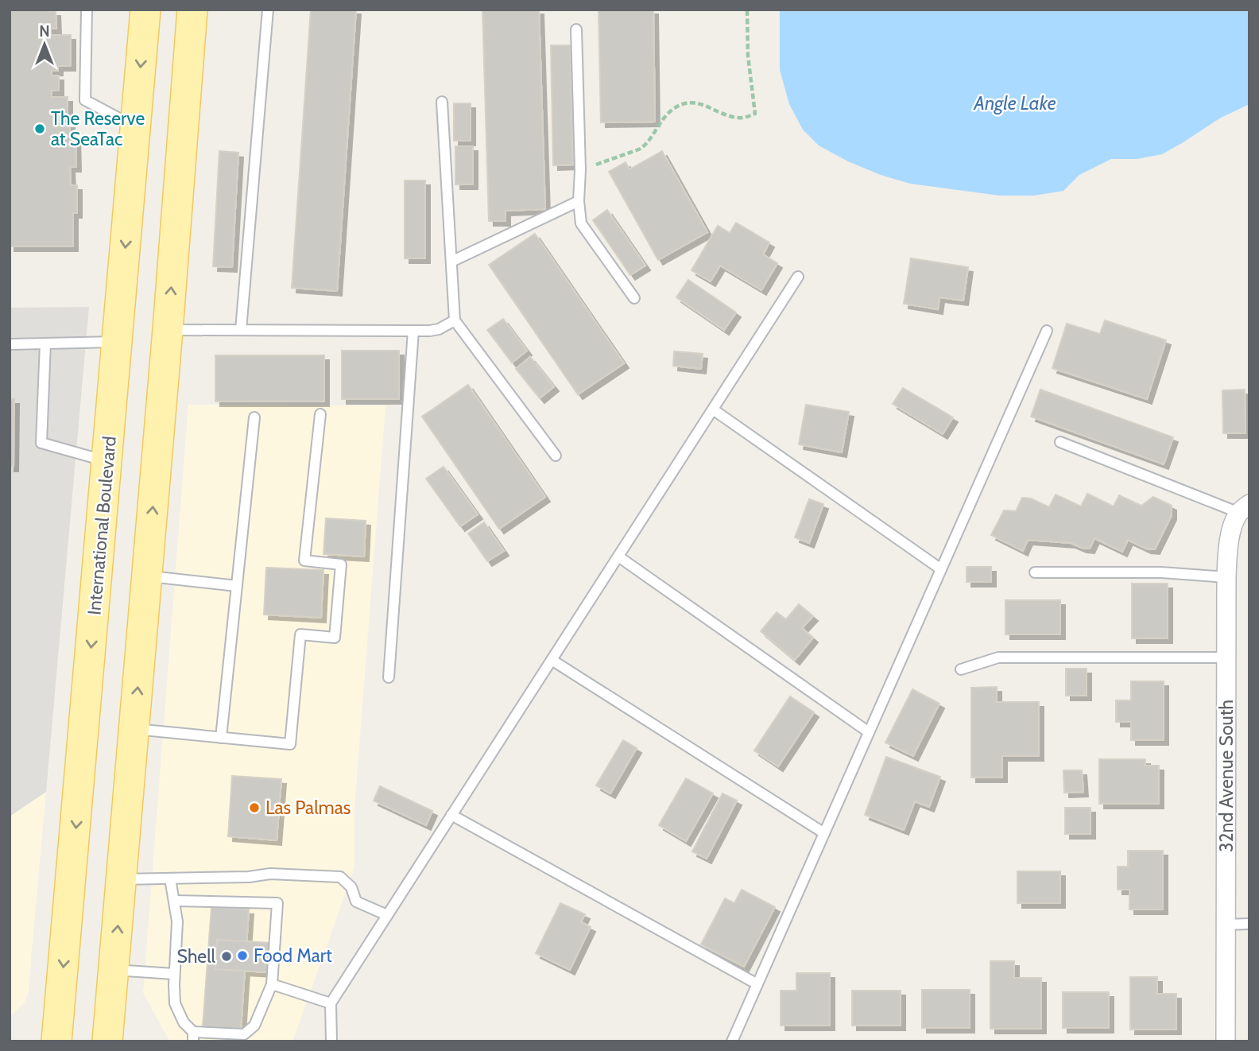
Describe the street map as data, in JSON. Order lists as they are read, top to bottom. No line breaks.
{"streets":{"main road":["International Boulevard"],"street":["32nd Avenue South"]},"water":["Angle Lake"],"places":["The Reserve at SeaTac","Las Palmas","Food Mart","Shell"],"north":"top"}
